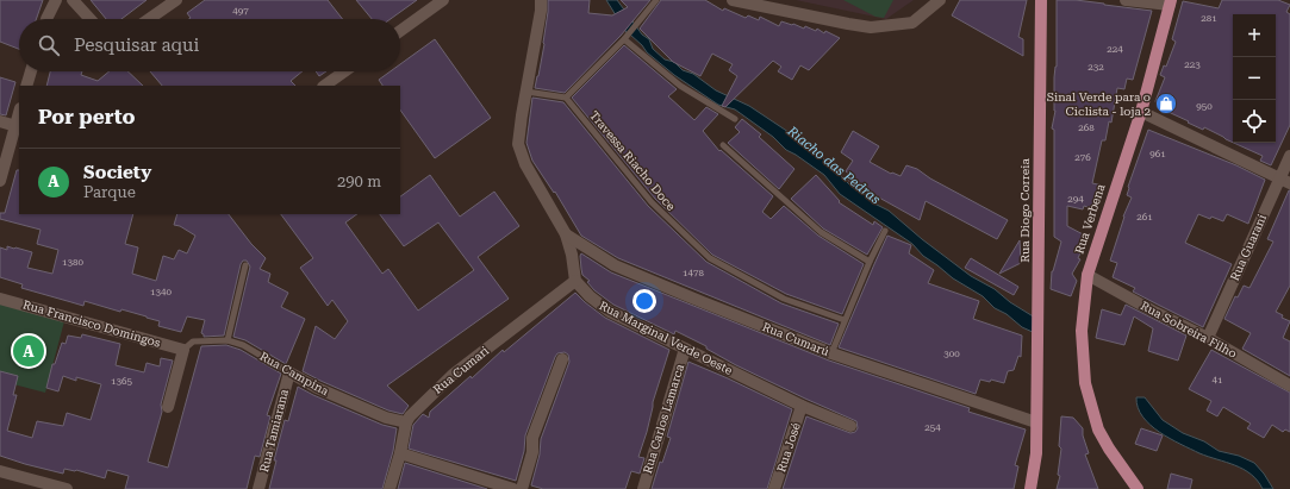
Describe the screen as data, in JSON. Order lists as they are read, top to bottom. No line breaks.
{"streets":{"main road":["Rua Diogo Correia","Rua Verbena"],"street":["Rua Guarani","Rua Francisco Domingos","Rua Sobreira Filho","Rua Marginal Verde Oeste","Rua Cumarú","Rua Cumari","Rua Campina","Rua Carlos Lamarca","Rua Tamiarana","Rua José"],"lane":["Travessa Riacho Doce"]},"crossings":[["Rua Diogo Correia","Rua Cumarú"],["Rua Verbena","Rua Sobreira Filho"],["Rua Guarani","Rua Sobreira Filho"],["Rua Francisco Domingos","Rua Campina"],["Rua Marginal Verde Oeste","Rua Cumari"],["Rua Marginal Verde Oeste","Rua Carlos Lamarca"],["Rua Marginal Verde Oeste","Rua José"],["Rua Cumari","Rua Campina"],["Rua Campina","Rua Tamiarana"]],"water":["Riacho das Pedras"],"places":{"shop":["Sinal Verde para o Ciclista - loja 2"]},"house_numbers":["497","281","224","223","232","950","268","961","276","294","261","1380","1478","1340","300","41","1365","254"],"page":{"map_buttons":["+","−"],"search":"Pesquisar aqui","heading":"Por perto","list":[{"mark":"A","name":"Society","note":"Parque","value":"290 m"}],"pins":"A"}}
